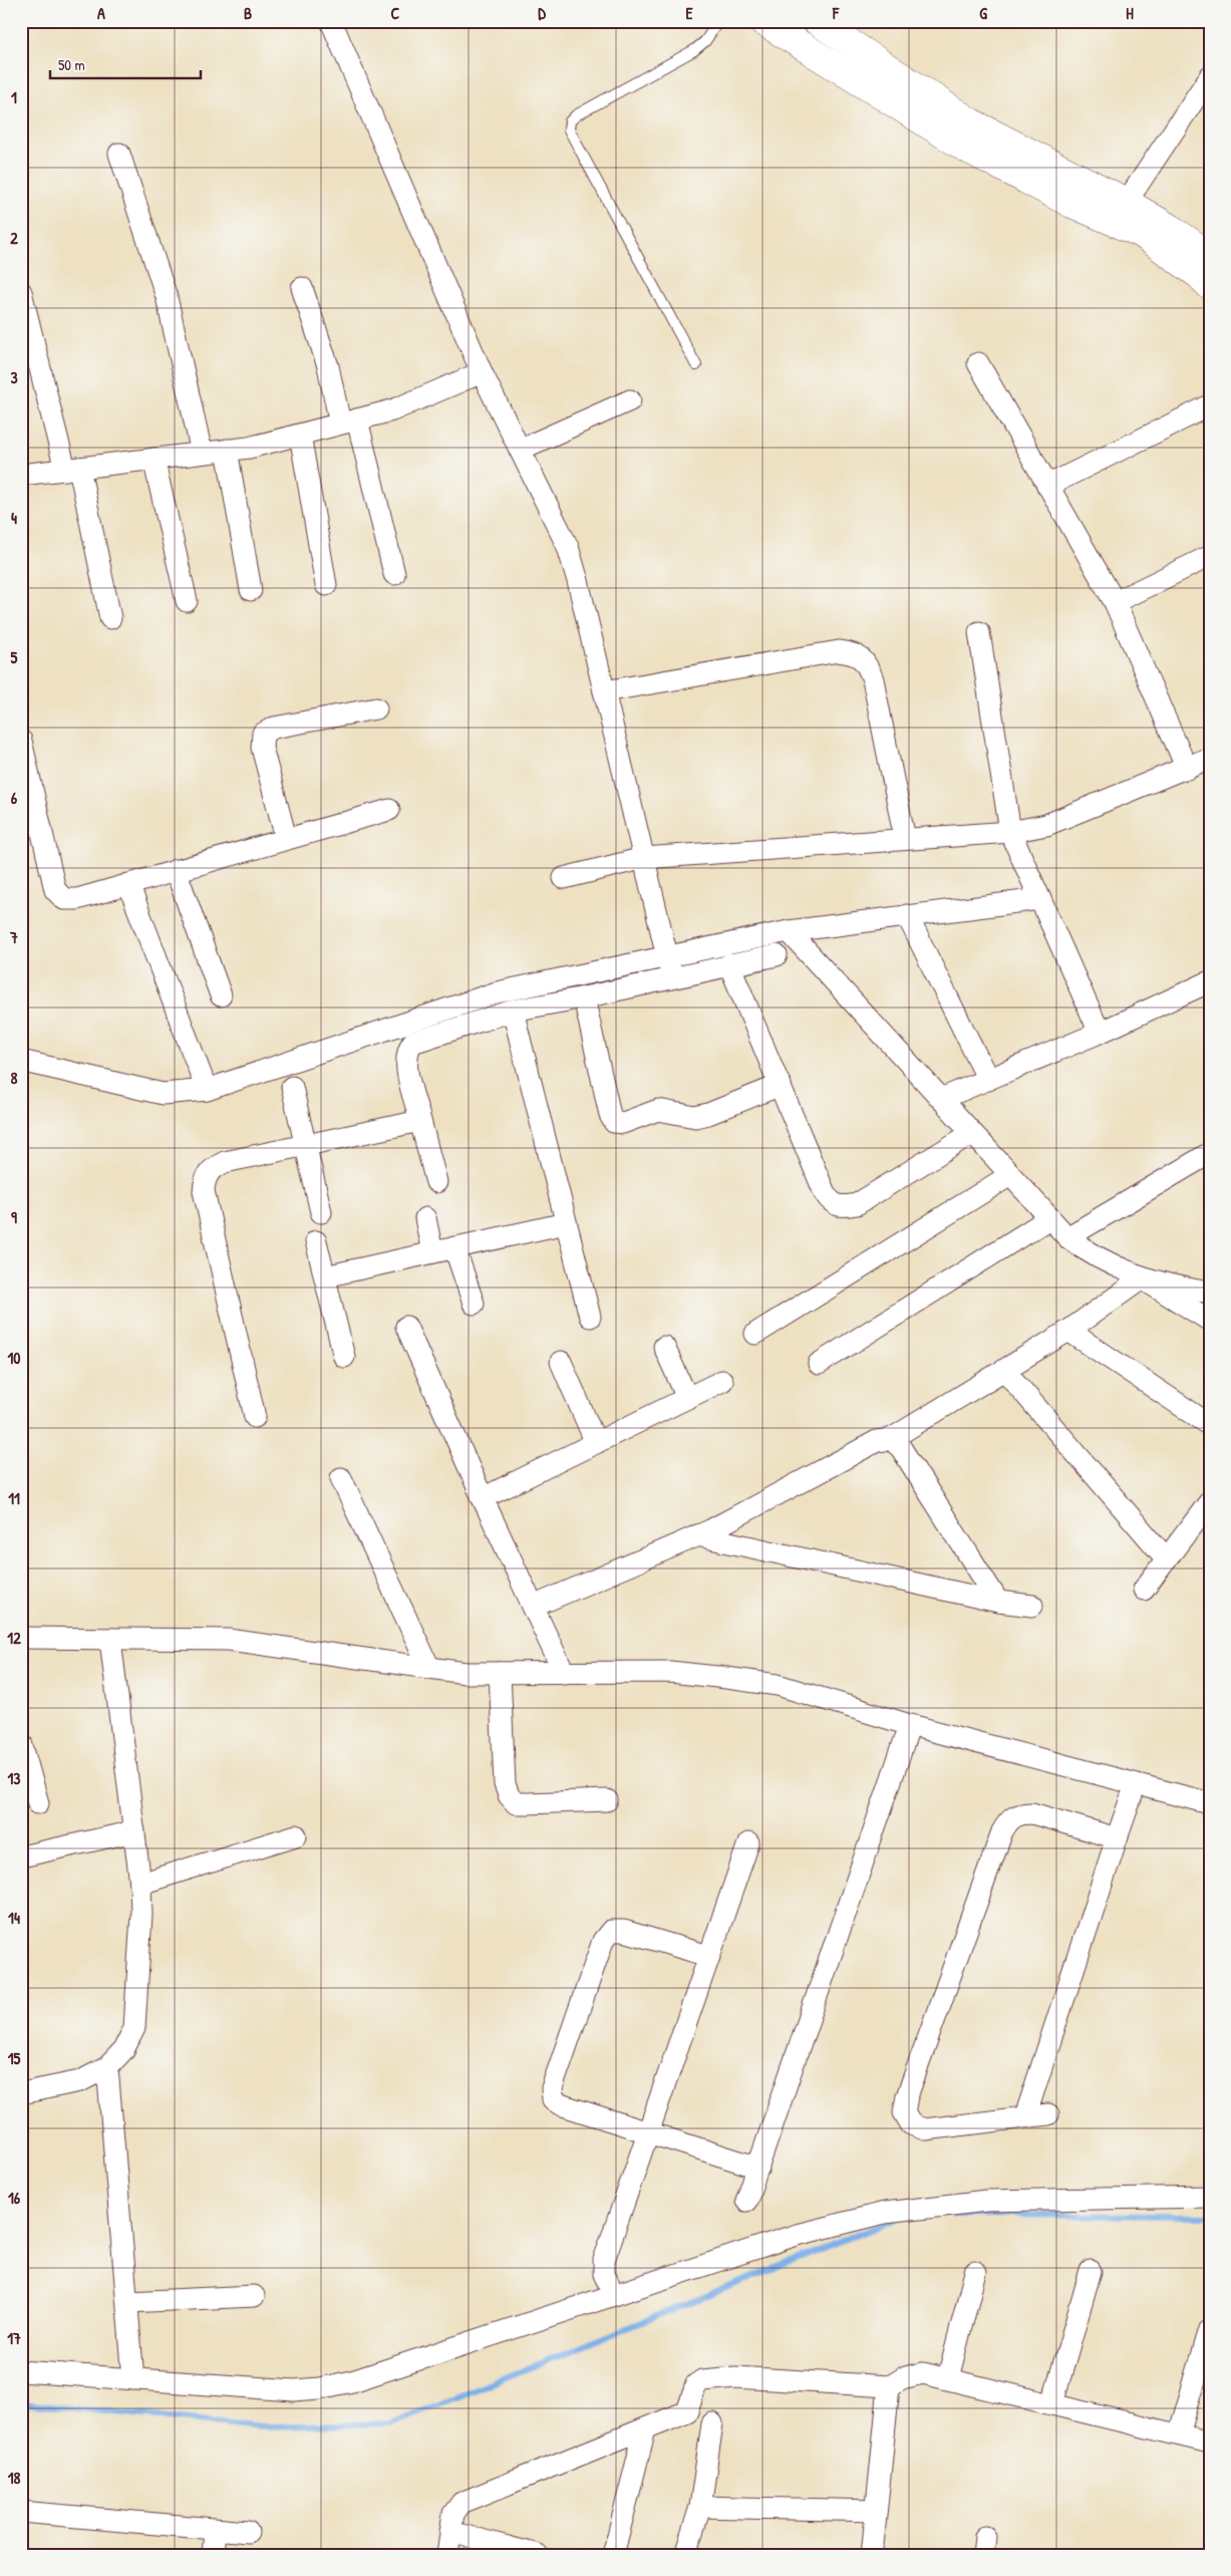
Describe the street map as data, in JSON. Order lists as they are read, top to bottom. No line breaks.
{"scale_bar":"50 m","grid":{"columns":["A","B","C","D","E","F","G","H"],"rows":["1","2","3","4","5","6","7","8","9","10","11","12","13","14","15","16","17","18"]}}
